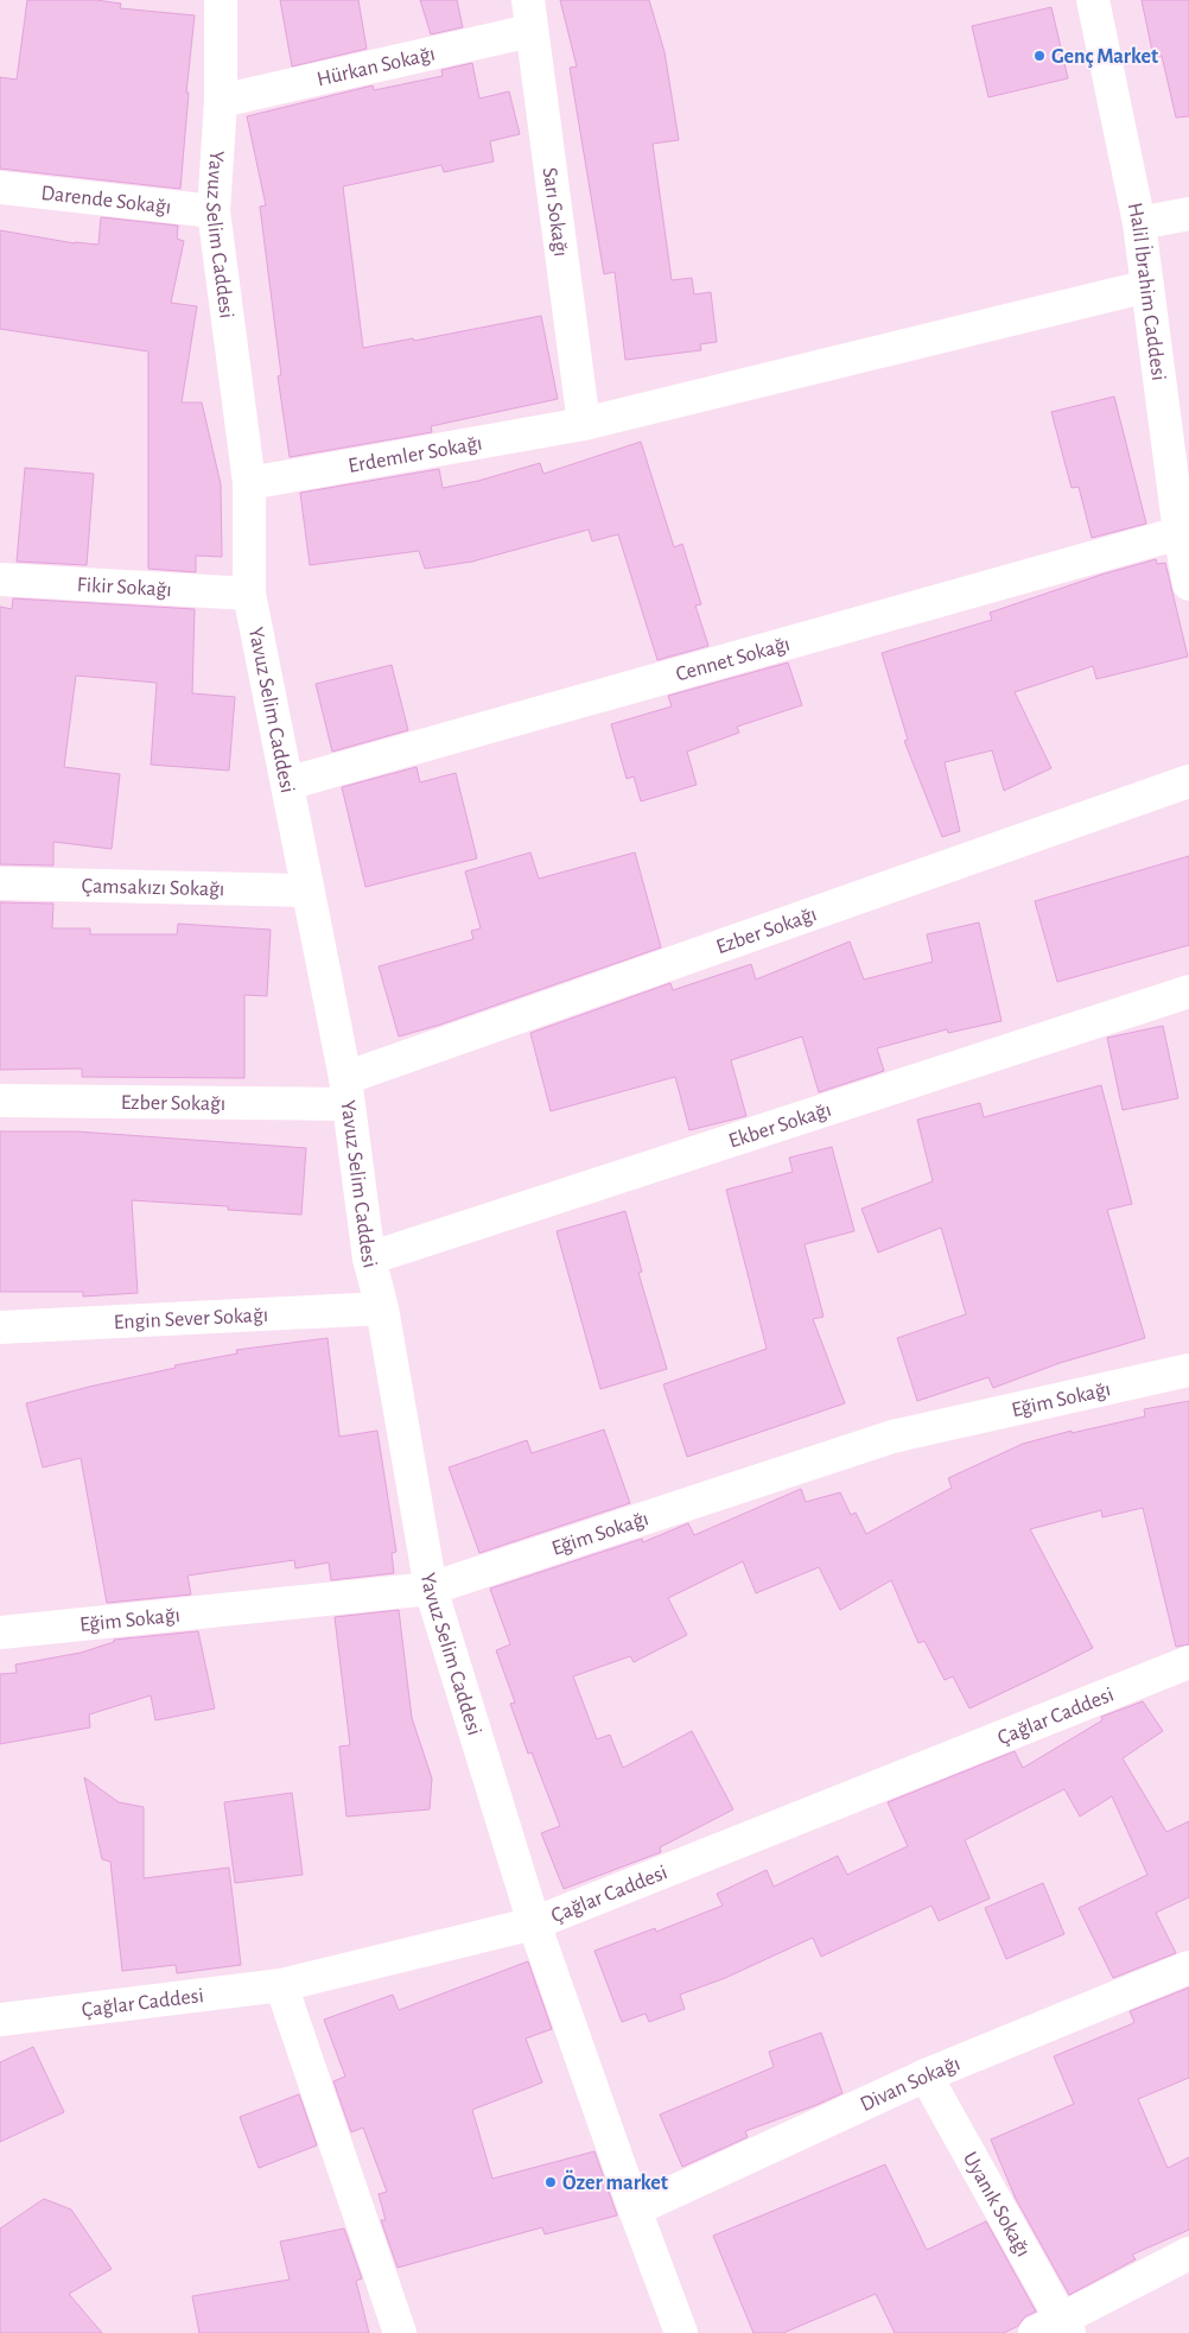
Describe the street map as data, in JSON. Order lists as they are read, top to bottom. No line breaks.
{"streets":{"street":["Hürkan Sokağı","Darende Sokağı","Sarı Sokağı","Yavuz Selim Caddesi","Halil İbrahim Caddesi","Erdemler Sokağı","Fikir Sokağı","Cennet Sokağı","Çamsakızı Sokağı","Ezber Sokağı","Ekber Sokağı","Engin Sever Sokağı","Eğim Sokağı","Çağlar Caddesi","Divan Sokağı","Uyanık Sokağı"]},"crossings":[["Hürkan Sokağı","Sarı Sokağı"],["Hürkan Sokağı","Yavuz Selim Caddesi"],["Darende Sokağı","Yavuz Selim Caddesi"],["Sarı Sokağı","Erdemler Sokağı"],["Yavuz Selim Caddesi","Erdemler Sokağı"],["Yavuz Selim Caddesi","Fikir Sokağı"],["Yavuz Selim Caddesi","Cennet Sokağı"],["Yavuz Selim Caddesi","Çamsakızı Sokağı"],["Yavuz Selim Caddesi","Ezber Sokağı"],["Yavuz Selim Caddesi","Ekber Sokağı"],["Yavuz Selim Caddesi","Engin Sever Sokağı"],["Yavuz Selim Caddesi","Eğim Sokağı"],["Yavuz Selim Caddesi","Çağlar Caddesi"],["Yavuz Selim Caddesi","Divan Sokağı"],["Halil İbrahim Caddesi","Erdemler Sokağı"],["Halil İbrahim Caddesi","Cennet Sokağı"],["Divan Sokağı","Uyanık Sokağı"]],"places":["Genç Market","Özer market"]}
